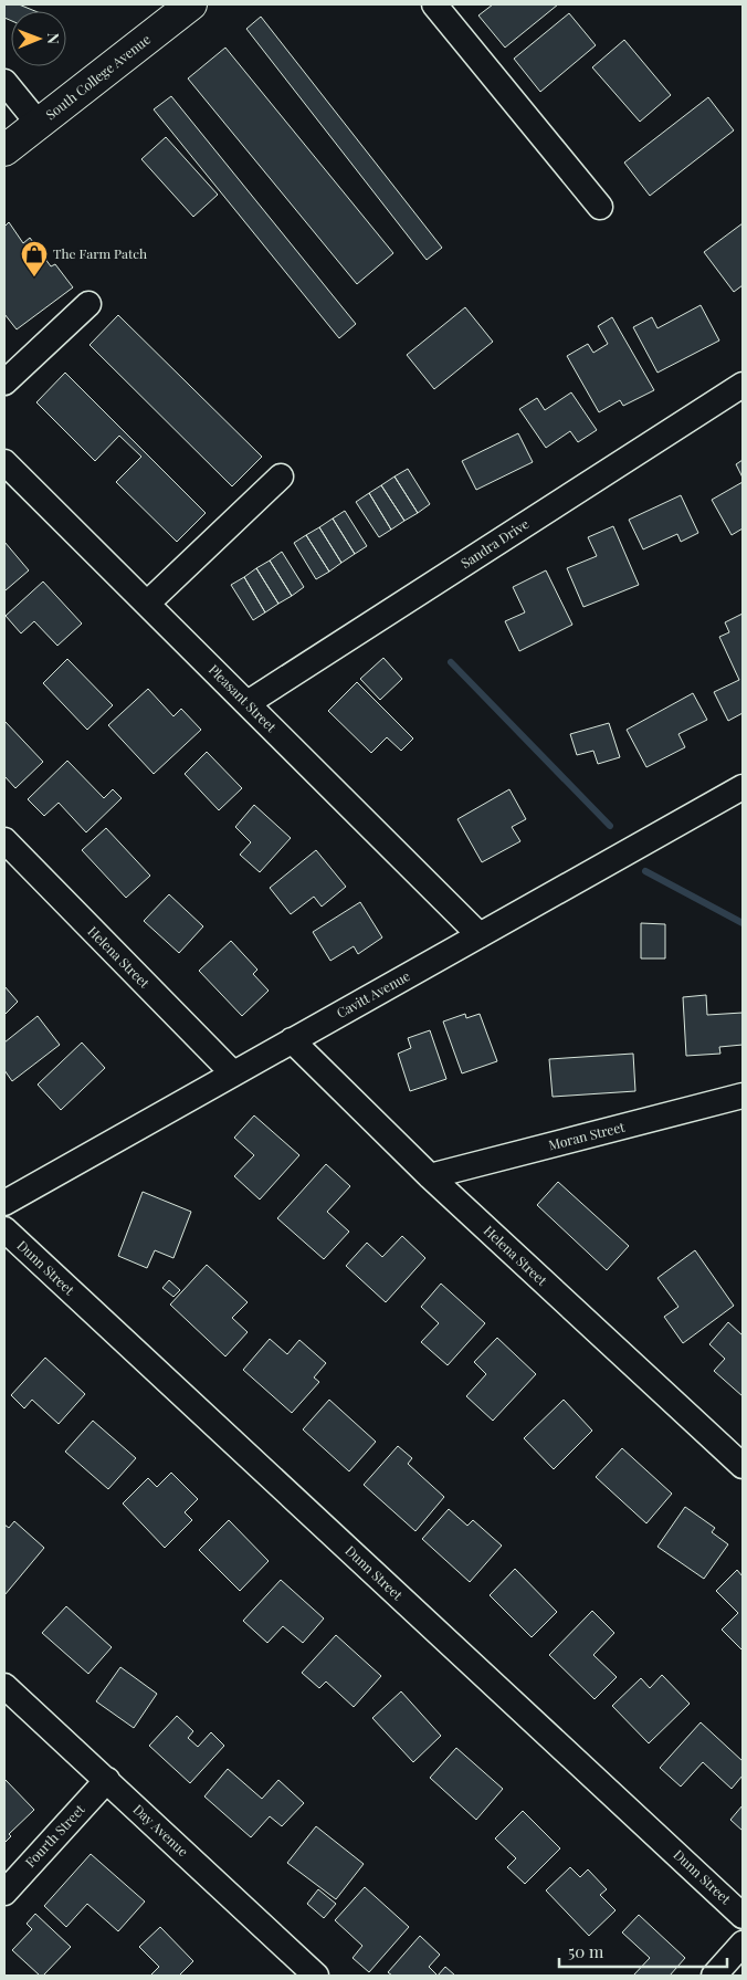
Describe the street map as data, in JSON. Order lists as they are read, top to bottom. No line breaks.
{"streets":{"main road":["South College Avenue"],"street":["Sandra Drive","Pleasant Street","Helena Street","Cavitt Avenue","Moran Street","Dunn Street","Day Avenue","Fourth Street"]},"crossings":[["Sandra Drive","Pleasant Street"],["Pleasant Street","Cavitt Avenue"],["Helena Street","Cavitt Avenue"],["Helena Street","Moran Street"],["Day Avenue","Fourth Street"]],"places":{"shop":["The Farm Patch"]},"scale_bar":"50 m","north":"right"}
